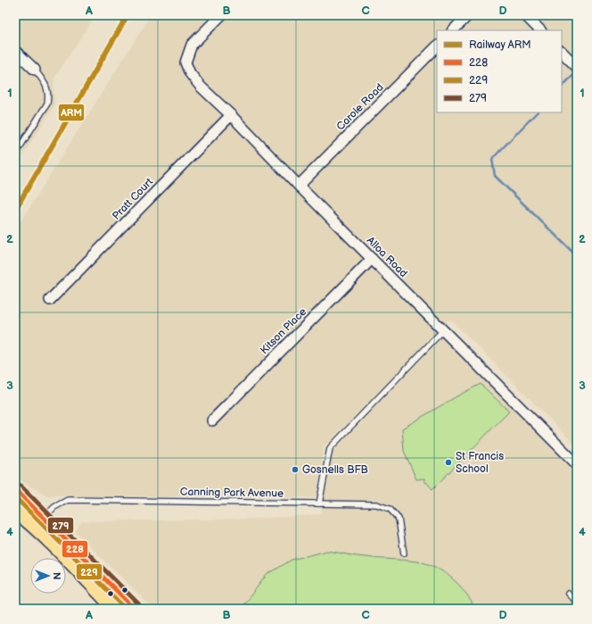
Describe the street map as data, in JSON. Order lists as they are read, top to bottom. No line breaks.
{"streets":{"street":["Carole Road","Pratt Court","Alloa Road","Kitson Place"],"lane":["Canning Park Avenue"]},"crossings":[["Carole Road","Alloa Road"],["Pratt Court","Alloa Road"],["Alloa Road","Kitson Place"]],"places":["St Francis School","Gosnells BFB"],"lines":["rail line ARM","transit line 279","transit line 228","transit line 229"],"legend":["Railway ARM","228","229","279"],"north":"right","grid":{"columns":["A","B","C","D"],"rows":["1","2","3","4"]}}
